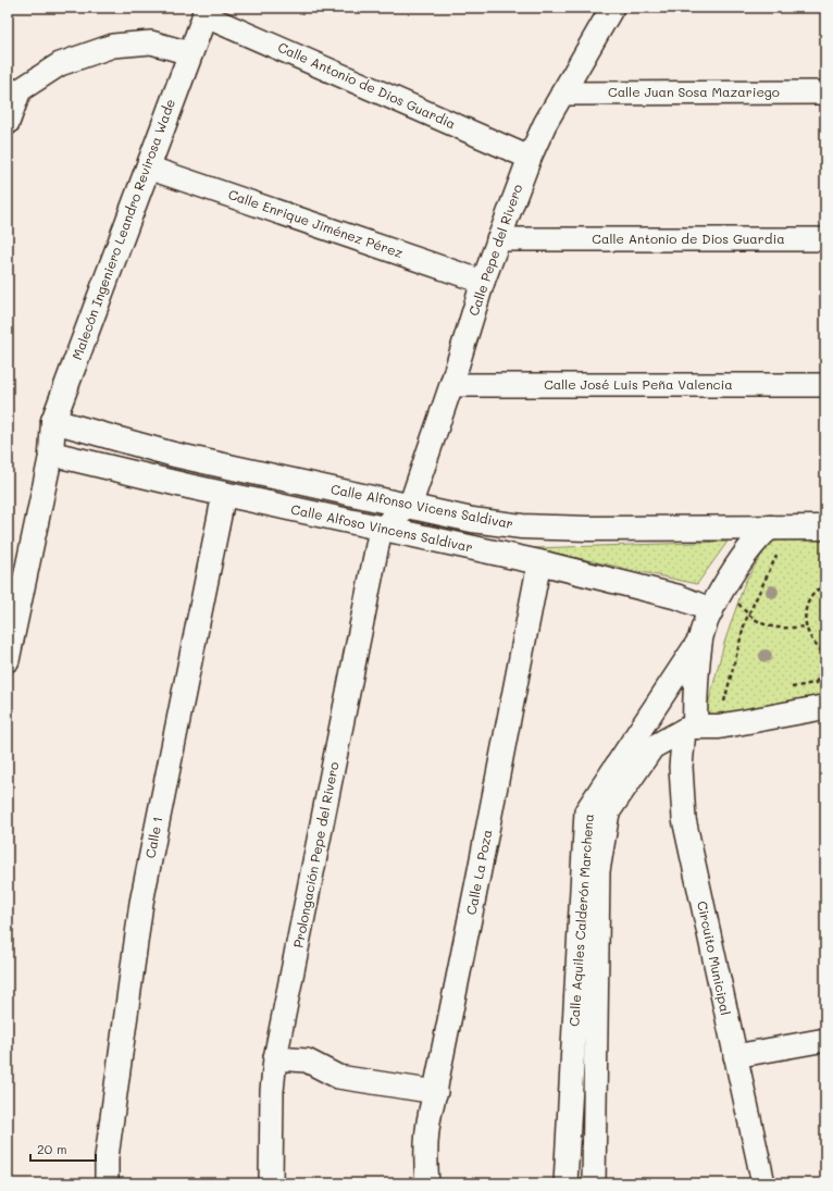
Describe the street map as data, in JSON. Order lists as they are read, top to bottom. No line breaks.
{"streets":{"main road":["Malecón Ingeniero Leandro Revirosa Wade","Calle Alfonso Vicens Saldivar","Calle Alfoso Vincens Saldivar","Circuito Municipal"],"street":["Calle Antonio de Dios Guardia","Calle Juan Sosa Mazariego","Calle Enrique Jiménez Pérez","Calle Pepe del Rivero","Calle José Luis Peña Valencia","Calle 1","Prolongación Pepe del Rivero","Calle La Poza","Calle Aquiles Calderón Marchena"]},"crossings":[["Calle Antonio de Dios Guardia","Malecón Ingeniero Leandro Revirosa Wade"],["Calle Antonio de Dios Guardia","Calle Pepe del Rivero"],["Calle Juan Sosa Mazariego","Calle Pepe del Rivero"],["Calle Enrique Jiménez Pérez","Malecón Ingeniero Leandro Revirosa Wade"],["Calle Enrique Jiménez Pérez","Calle Pepe del Rivero"],["Malecón Ingeniero Leandro Revirosa Wade","Calle Alfonso Vicens Saldivar"],["Malecón Ingeniero Leandro Revirosa Wade","Calle Alfoso Vincens Saldivar"],["Calle Pepe del Rivero","Calle José Luis Peña Valencia"],["Calle Pepe del Rivero","Calle Alfonso Vicens Saldivar"],["Calle Alfonso Vicens Saldivar","Circuito Municipal"],["Calle Alfoso Vincens Saldivar","Calle 1"],["Calle Alfoso Vincens Saldivar","Prolongación Pepe del Rivero"],["Calle Alfoso Vincens Saldivar","Calle La Poza"],["Calle Alfoso Vincens Saldivar","Circuito Municipal"],["Calle Aquiles Calderón Marchena","Circuito Municipal"]],"scale_bar":"20 m"}
